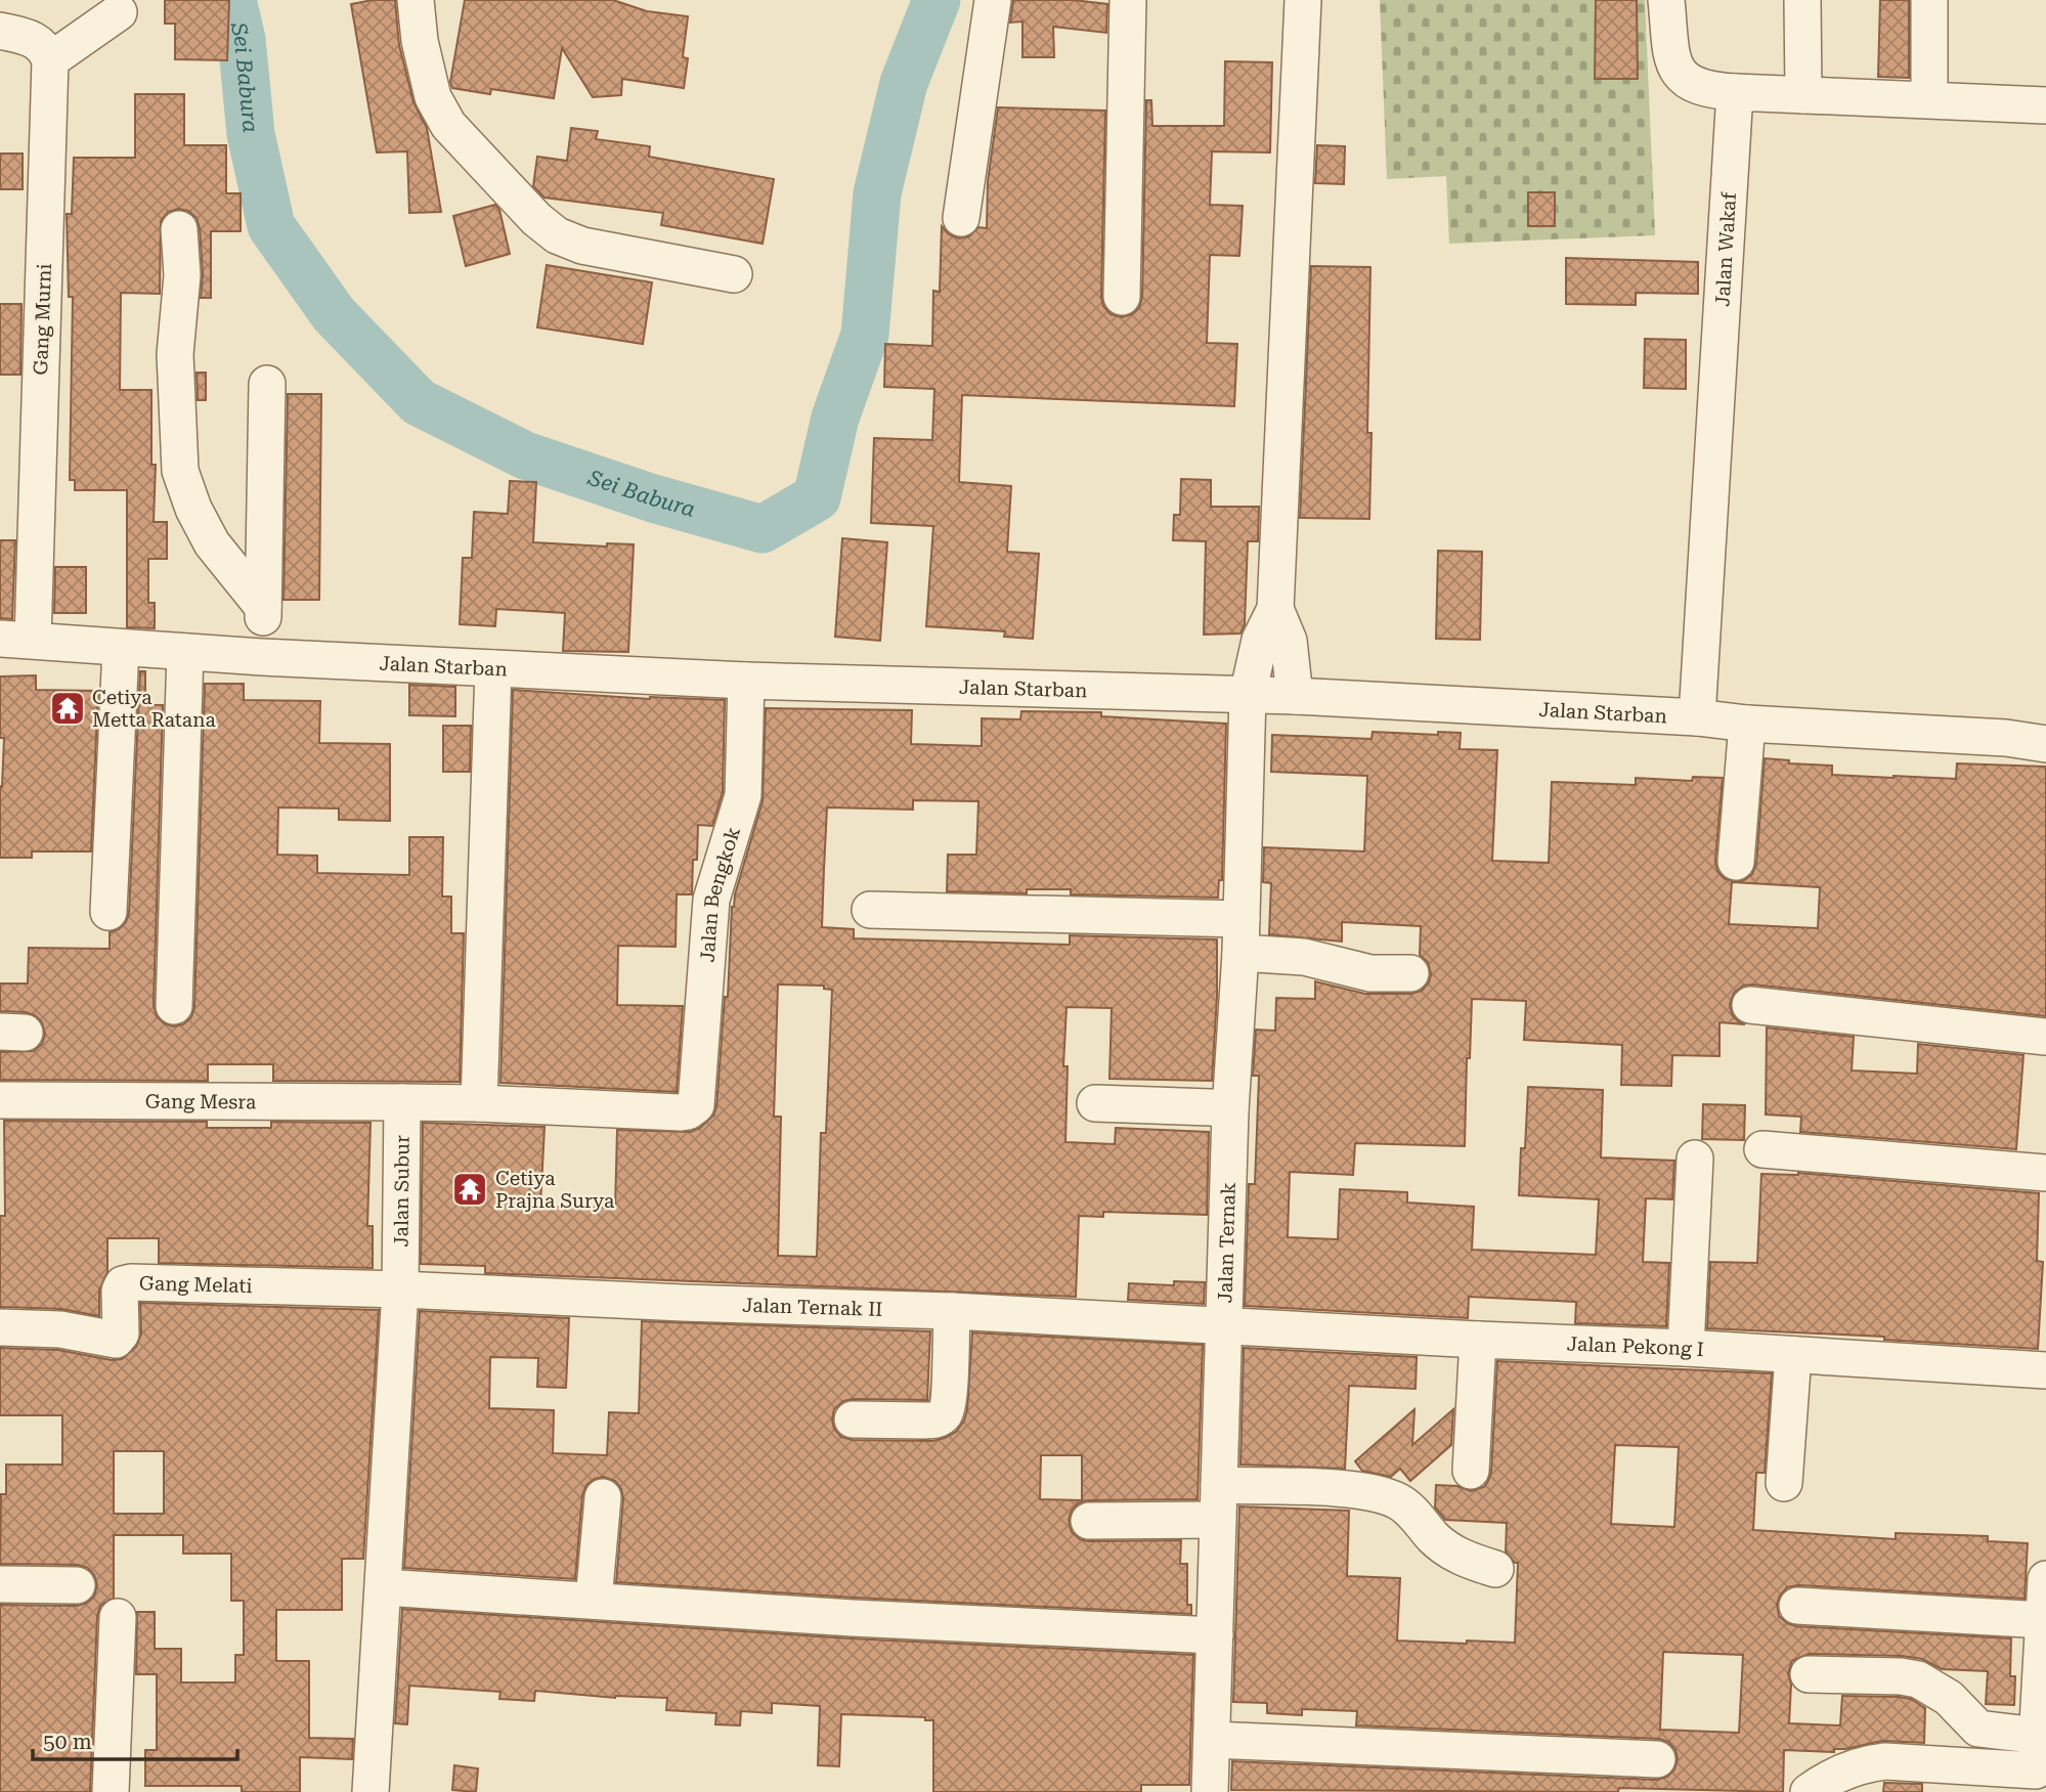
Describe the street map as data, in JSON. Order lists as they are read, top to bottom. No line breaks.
{"streets":{"street":["Jalan Wakaf","Gang Murni","Jalan Starban","Jalan Bengkok","Gang Mesra","Jalan Subur","Jalan Ternak","Gang Melati","Jalan Ternak II","Jalan Pekong I"]},"crossings":[["Jalan Wakaf","Jalan Starban"],["Gang Murni","Jalan Starban"],["Jalan Starban","Jalan Bengkok"],["Jalan Starban","Jalan Ternak"],["Gang Mesra","Jalan Subur"],["Jalan Subur","Gang Melati"],["Jalan Subur","Jalan Ternak II"],["Jalan Ternak","Jalan Ternak II"],["Jalan Ternak","Jalan Pekong I"],["Gang Melati","Jalan Ternak II"],["Jalan Ternak II","Jalan Pekong I"]],"water":["Sei Babura"],"places":{"temple":["Cetiya Metta Ratana","Cetiya Prajna Surya"]},"scale_bar":"50 m"}
